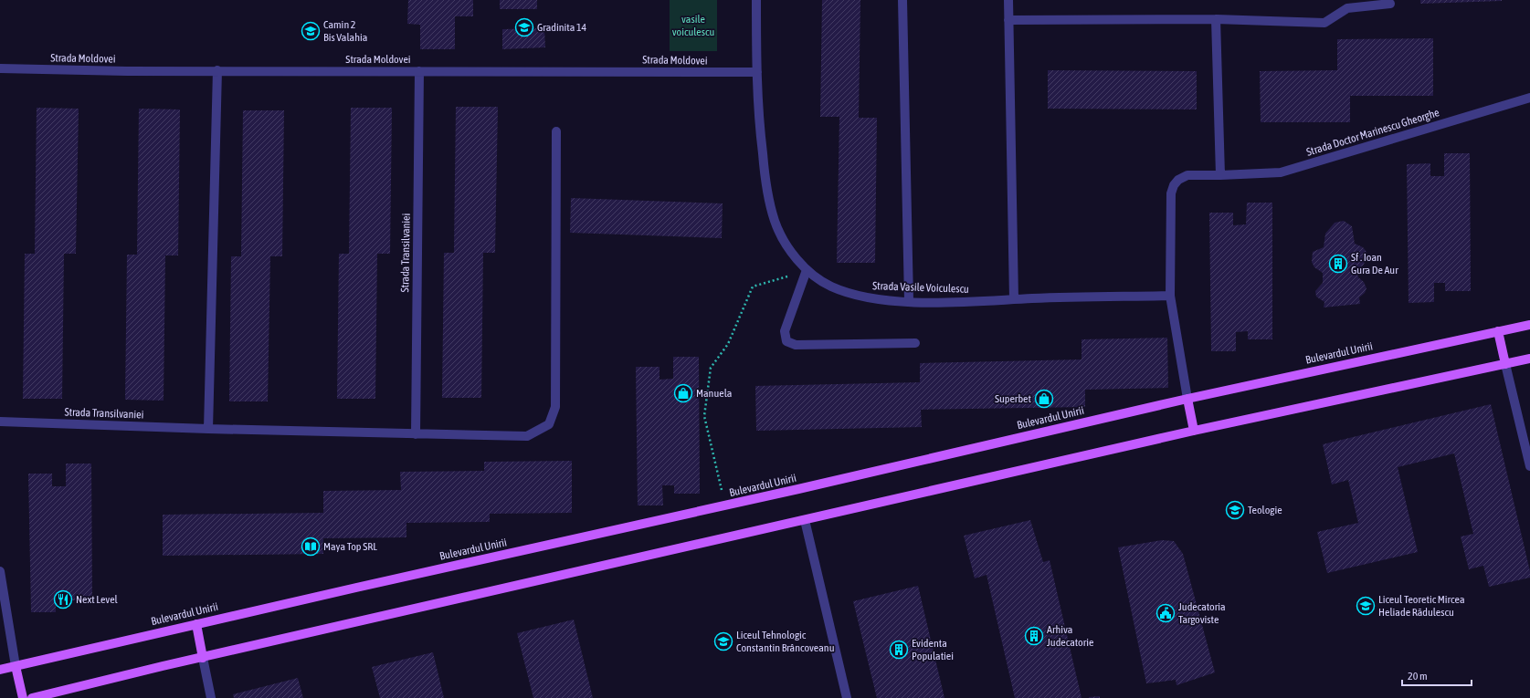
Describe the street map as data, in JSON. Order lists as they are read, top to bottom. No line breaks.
{"streets":{"main road":["Bulevardul Unirii"],"street":["Strada Moldovei","Strada Doctor Marinescu Gheorghe","Strada Transilvaniei","Strada Vasile Voiculescu"]},"crossings":[["Strada Moldovei","Strada Transilvaniei"],["Strada Moldovei","Strada Vasile Voiculescu"],["Strada Doctor Marinescu Gheorghe","Strada Vasile Voiculescu"],["Strada Doctor Marinescu Gheorghe","Bulevardul Unirii"]],"parks":["vasile voiculescu"],"places":{"school or university":["Gradinita 14","Camin 2 Bis Valahia","Teologie","Liceul Teoretic Mircea Heliade Rădulescu","Liceul Tehnologic Constantin Brâncoveanu"],"building":["Sf . Ioan Gura De Aur","Arhiva Judecatorie","Evidenta Populatiei"],"shop":["Manuela","Superbet"],"library":["Maya Top SRL"],"restaurant":["Next Level"],"public building":["Judecatoria Targoviste"]},"scale_bar":"20 m"}
